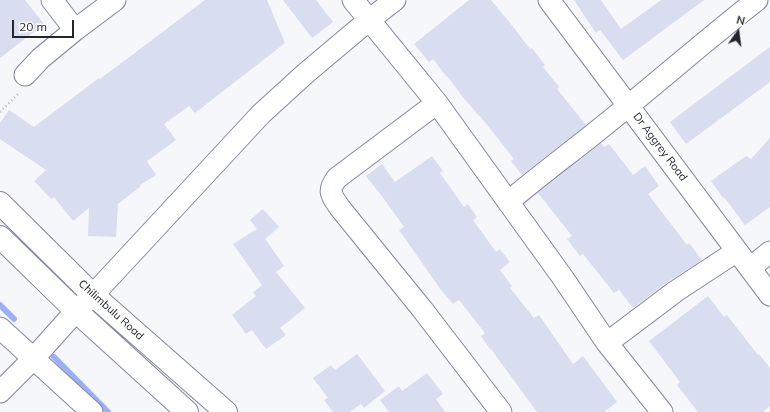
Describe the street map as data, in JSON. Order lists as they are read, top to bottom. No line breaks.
{"streets":{"main road":["Chilimbulu Road"],"street":["Dr Aggrey Road"]},"scale_bar":"20 m","north":"top"}
